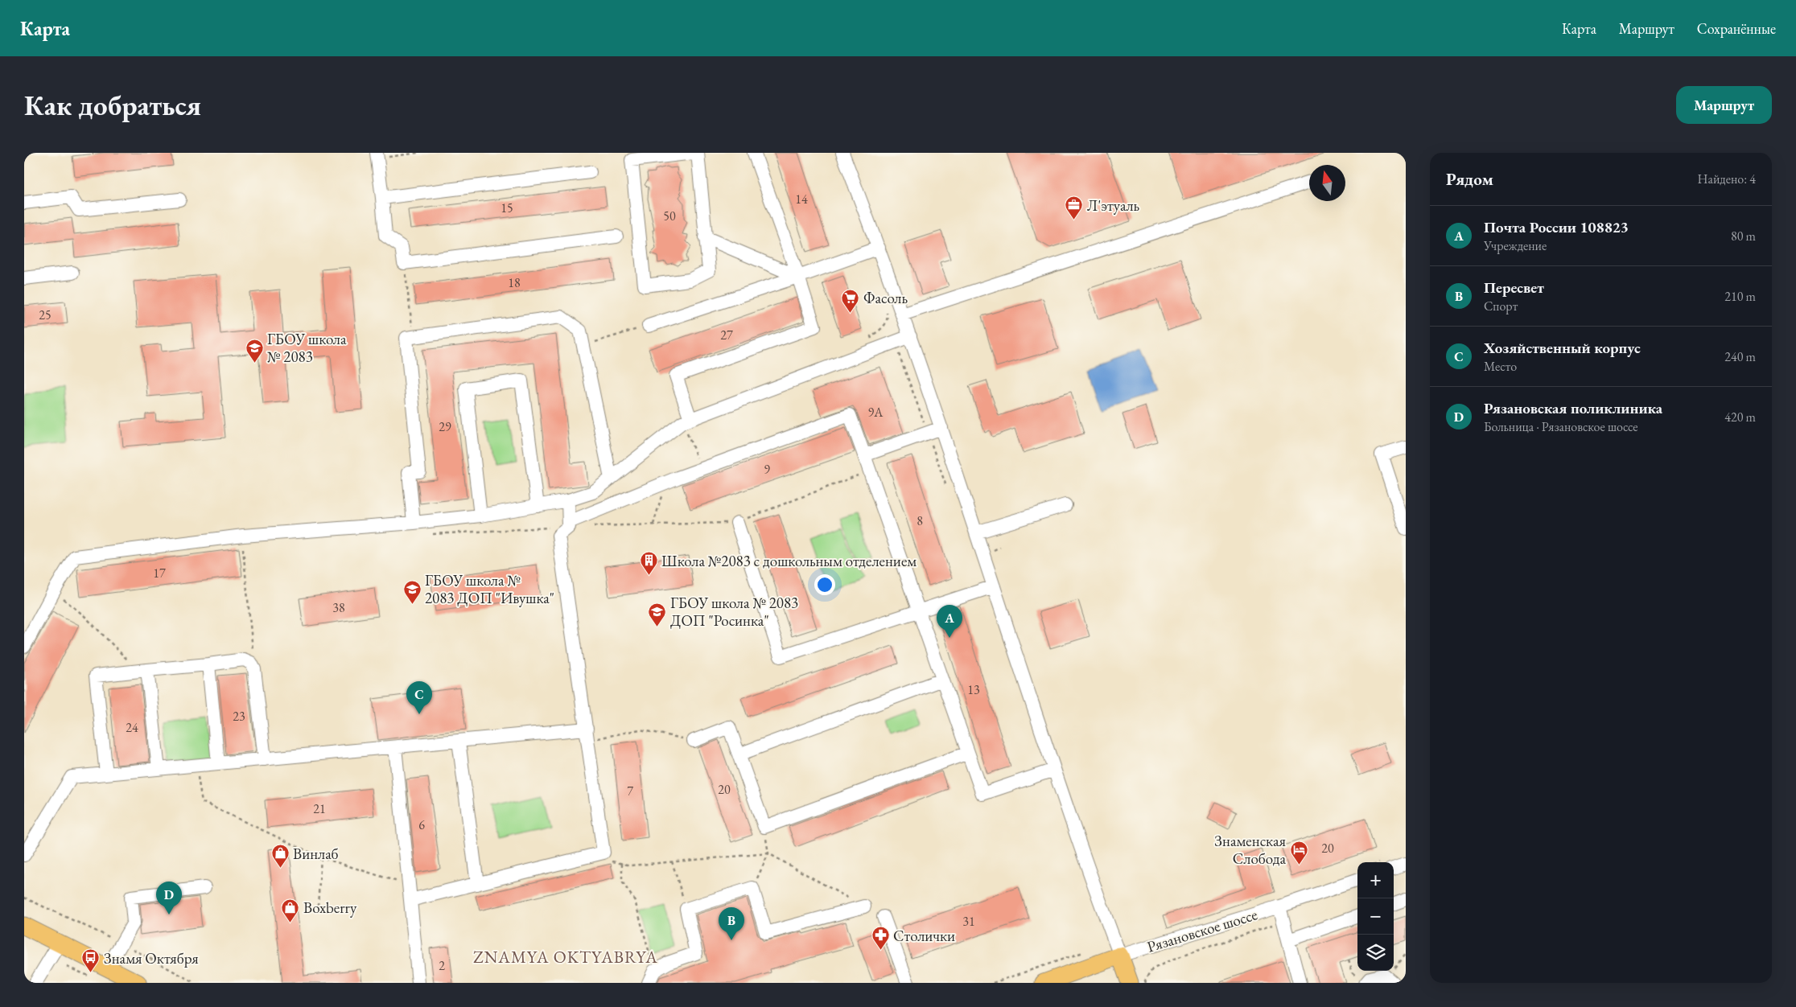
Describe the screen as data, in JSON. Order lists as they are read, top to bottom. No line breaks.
{"streets":{"main road":["Рязановское шоссе"]},"districts":["ZNAMYA OKTYABRYA"],"places":{"office":["Л'этуаль"],"supermarket":["Фасоль"],"school or university":["ГБОУ школа № 2083","ГБОУ школа № 2083 ДОП \"Ивушка\"","ГБОУ школа № 2083 ДОП \"Росинка\""],"building":["Школа №2083 с дошкольным отделением"],"hotel":["Знаменская Слобода"],"shop":["Винлаб","Boxberry"],"pharmacy":["Столички"],"bus stop":["Знамя Октября"]},"house_numbers":["14","15","50","18","25","27","9А","29","9","8","17","38","13","23","24","20","7","21","6","20","31","2"],"north":"top","page":{"header":"Карта","nav":["Карта","Маршрут","Сохранённые"],"buttons":"Маршрут","title":"Как добраться","heading":["Рядом","Найдено: 4"],"list":[{"mark":"A","name":"Почта России 108823","note":"Учреждение","value":"80 m"},{"mark":"B","name":"Пересвет","note":"Спорт","value":"210 m"},{"mark":"C","name":"Хозяйственный корпус","note":"Место","value":"240 m"},{"mark":"D","name":"Рязановская поликлиника","note":"Больница · Рязановское шоссе","value":"420 m"}],"pins":["A","C","D","B"],"map_buttons":["+","−"]}}
